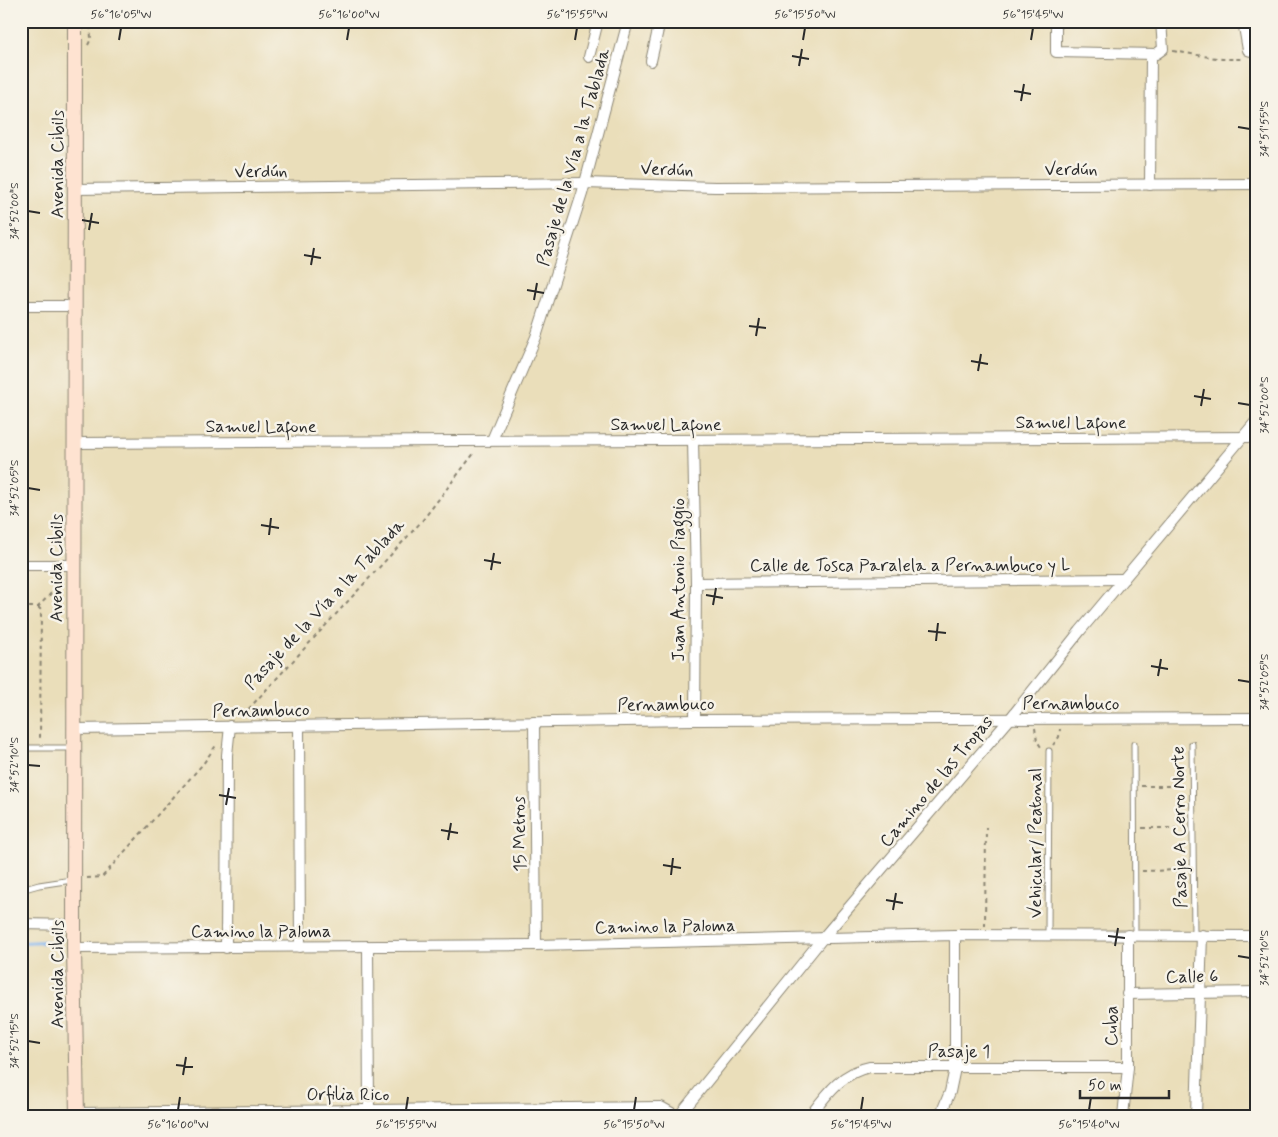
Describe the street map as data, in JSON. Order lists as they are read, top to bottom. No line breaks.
{"streets":{"street":["Pasaje de la Vía a la Tablada","Avenida Cibils","Verdún","Samuel Lafone","Calle de Tosca Paralela a Pernambuco y L","Juan Antonio Piaggio","Pernambuco","Camino de las Tropas","15 Metros","Camino la Paloma","Calle 6","Cuba","Pasaje 1","Orfilia Rico"],"lane":["Pasaje A Cerro Norte","Vehicular/ Peatonal"]},"crossings":[["Pasaje de la Vía a la Tablada","Avenida Cibils"],["Pasaje de la Vía a la Tablada","Verdún"],["Pasaje de la Vía a la Tablada","Samuel Lafone"],["Pasaje de la Vía a la Tablada","Pernambuco"],["Avenida Cibils","Verdún"],["Avenida Cibils","Samuel Lafone"],["Avenida Cibils","Pernambuco"],["Avenida Cibils","Camino la Paloma"],["Avenida Cibils","Orfilia Rico"],["Samuel Lafone","Juan Antonio Piaggio"],["Samuel Lafone","Camino de las Tropas"],["Calle de Tosca Paralela a Pernambuco y L","Juan Antonio Piaggio"],["Calle de Tosca Paralela a Pernambuco y L","Camino de las Tropas"],["Juan Antonio Piaggio","Pernambuco"],["Pernambuco","Camino de las Tropas"],["Pernambuco","15 Metros"],["Pernambuco","Vehicular/ Peatonal"],["Camino de las Tropas","Camino la Paloma"],["Camino de las Tropas","Orfilia Rico"],["Pasaje A Cerro Norte","Camino la Paloma"],["15 Metros","Camino la Paloma"],["Vehicular/ Peatonal","Camino la Paloma"],["Camino la Paloma","Cuba"],["Calle 6","Cuba"],["Cuba","Pasaje 1"]],"scale_bar":"50 m","coordinates":["56°16'05\"W","56°16'00\"W","56°15'55\"W","56°15'50\"W","56°15'45\"W","34°51'55\"S","34°52'00\"S","34°52'05\"S","34°52'10\"S","34°52'15\"S","56°15'40\"W"]}
